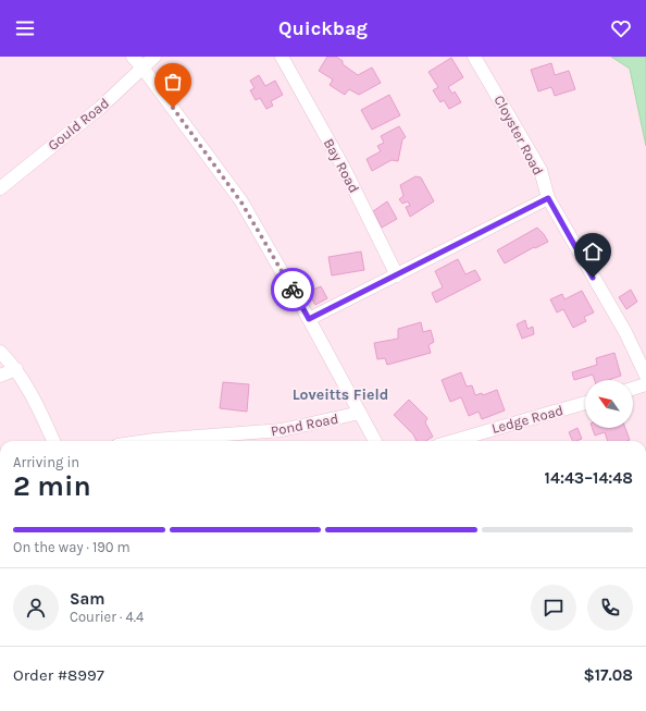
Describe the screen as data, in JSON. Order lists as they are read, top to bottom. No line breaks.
{"streets":{"street":["Gould Road","Cloyster Road","Bay Road","Ledge Road","Pond Road"]},"districts":["Loveitts Field"],"north":"top left","page":{"header":"Quickbag","heading":["2 min","Arriving in","14:43–14:48"],"panel":["Sam","Courier · 4.4","Order #8997","$17.08"],"bar":"On the way · 190 m"}}
